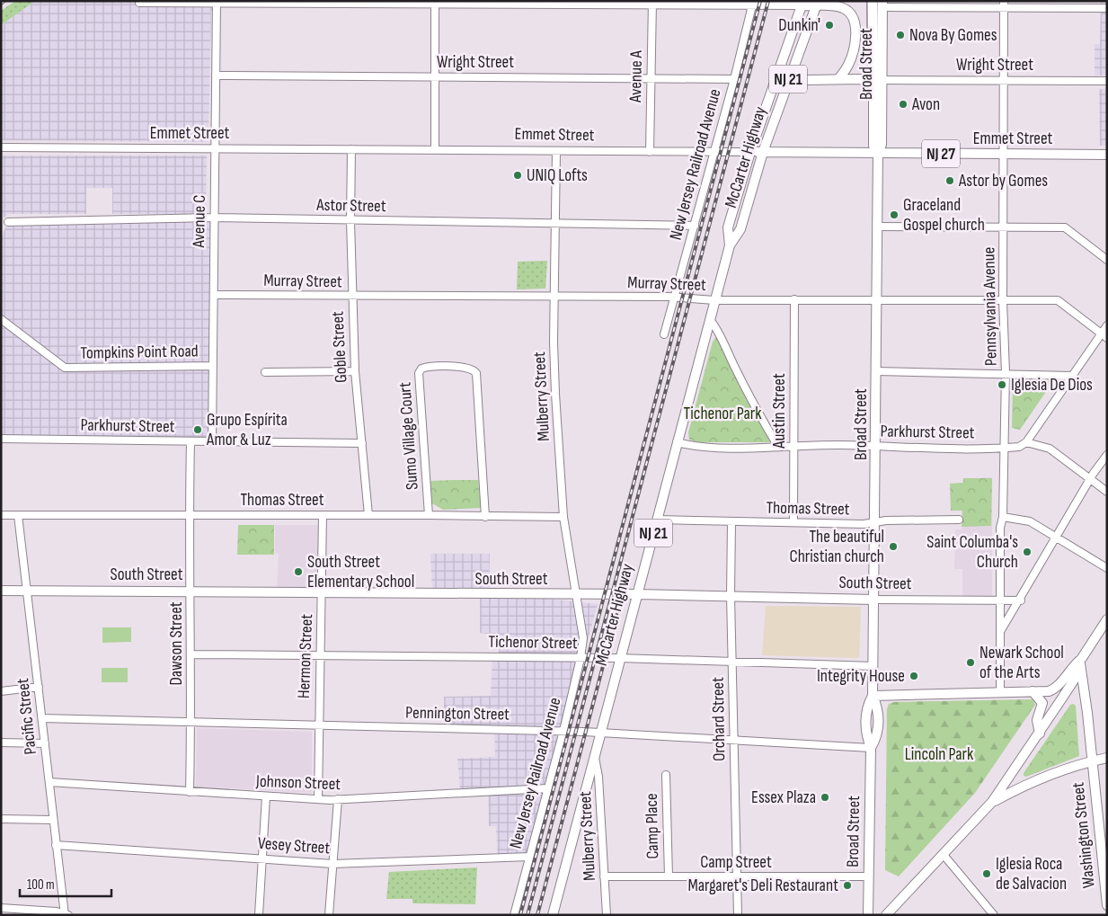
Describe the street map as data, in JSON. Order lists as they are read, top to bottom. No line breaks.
{"streets":{"main road":["Broad Street","NJ 21","Emmet Street","NJ 27","McCarter Highway","South Street","Washington Street"],"street":["Wright Street","Avenue A","New Jersey Railroad Avenue","Astor Street","Avenue C","Murray Street","Pennsylvania Avenue","Goble Street","Tompkins Point Road","Mulberry Street","Austin Street","Parkhurst Street","Sumo Village Court","Thomas Street","Tichenor Street","Dawson Street","Hermon Street","Pennington Street","Pacific Street","Orchard Street","Johnson Street","Camp Place","Vesey Street","Camp Street"]},"crossings":[["Wright Street","Broad Street"],["Wright Street","Avenue A"],["Wright Street","New Jersey Railroad Avenue"],["Wright Street","Avenue C"],["Wright Street","Pennsylvania Avenue"],["Broad Street","Emmet Street"],["Broad Street","Murray Street"],["Broad Street","Parkhurst Street"],["Broad Street","Thomas Street"],["Broad Street","South Street"],["Broad Street","Tichenor Street"],["Broad Street","Pennington Street"],["Broad Street","Camp Street"],["Avenue A","Emmet Street"],["Emmet Street","McCarter Highway"],["Emmet Street","New Jersey Railroad Avenue"],["Emmet Street","Avenue C"],["Emmet Street","Pennsylvania Avenue"],["Emmet Street","Goble Street"],["Emmet Street","Mulberry Street"],["McCarter Highway","Murray Street"],["McCarter Highway","Mulberry Street"],["McCarter Highway","Parkhurst Street"],["McCarter Highway","Thomas Street"],["McCarter Highway","South Street"],["McCarter Highway","Tichenor Street"],["McCarter Highway","Pennington Street"],["New Jersey Railroad Avenue","Astor Street"],["New Jersey Railroad Avenue","Murray Street"],["New Jersey Railroad Avenue","Mulberry Street"],["New Jersey Railroad Avenue","Tichenor Street"],["New Jersey Railroad Avenue","Pennington Street"],["New Jersey Railroad Avenue","Johnson Street"],["New Jersey Railroad Avenue","Vesey Street"],["Astor Street","Avenue C"],["Astor Street","Goble Street"],["Astor Street","Mulberry Street"],["Avenue C","Murray Street"],["Avenue C","Tompkins Point Road"],["Avenue C","Parkhurst Street"],["Murray Street","Pennsylvania Avenue"],["Murray Street","Goble Street"],["Murray Street","Mulberry Street"],["Murray Street","Austin Street"],["Pennsylvania Avenue","Parkhurst Street"],["Pennsylvania Avenue","South Street"],["Goble Street","Parkhurst Street"],["Goble Street","Thomas Street"],["Mulberry Street","Thomas Street"],["Mulberry Street","South Street"],["Mulberry Street","Camp Street"],["Austin Street","Parkhurst Street"],["Austin Street","Thomas Street"],["Parkhurst Street","Dawson Street"],["Sumo Village Court","Thomas Street"],["Thomas Street","Dawson Street"],["Thomas Street","Hermon Street"],["Thomas Street","Pacific Street"],["Thomas Street","Orchard Street"],["South Street","Dawson Street"],["South Street","Hermon Street"],["South Street","Pacific Street"],["South Street","Orchard Street"],["Tichenor Street","Dawson Street"],["Tichenor Street","Hermon Street"],["Tichenor Street","Orchard Street"],["Dawson Street","Pennington Street"],["Dawson Street","Johnson Street"],["Hermon Street","Pennington Street"],["Hermon Street","Johnson Street"],["Pennington Street","Pacific Street"],["Pennington Street","Orchard Street"],["Pacific Street","Johnson Street"],["Pacific Street","Vesey Street"],["Orchard Street","Camp Street"],["Camp Place","Camp Street"]],"parks":["Tichenor Park","Lincoln Park"],"places":["Dunkin'","Nova By Gomes","Avon","UNIQ Lofts","Astor by Gomes","Graceland Gospel church","Iglesia De Dios","Grupo Espírita Amor & Luz","The beautiful Christian church","Saint Columba's Church","South Street Elementary School","Newark School of the Arts","Integrity House","Essex Plaza","Iglesia Roca de Salvacion","Margaret's Deli Restaurant"],"scale_bar":"100 m"}
